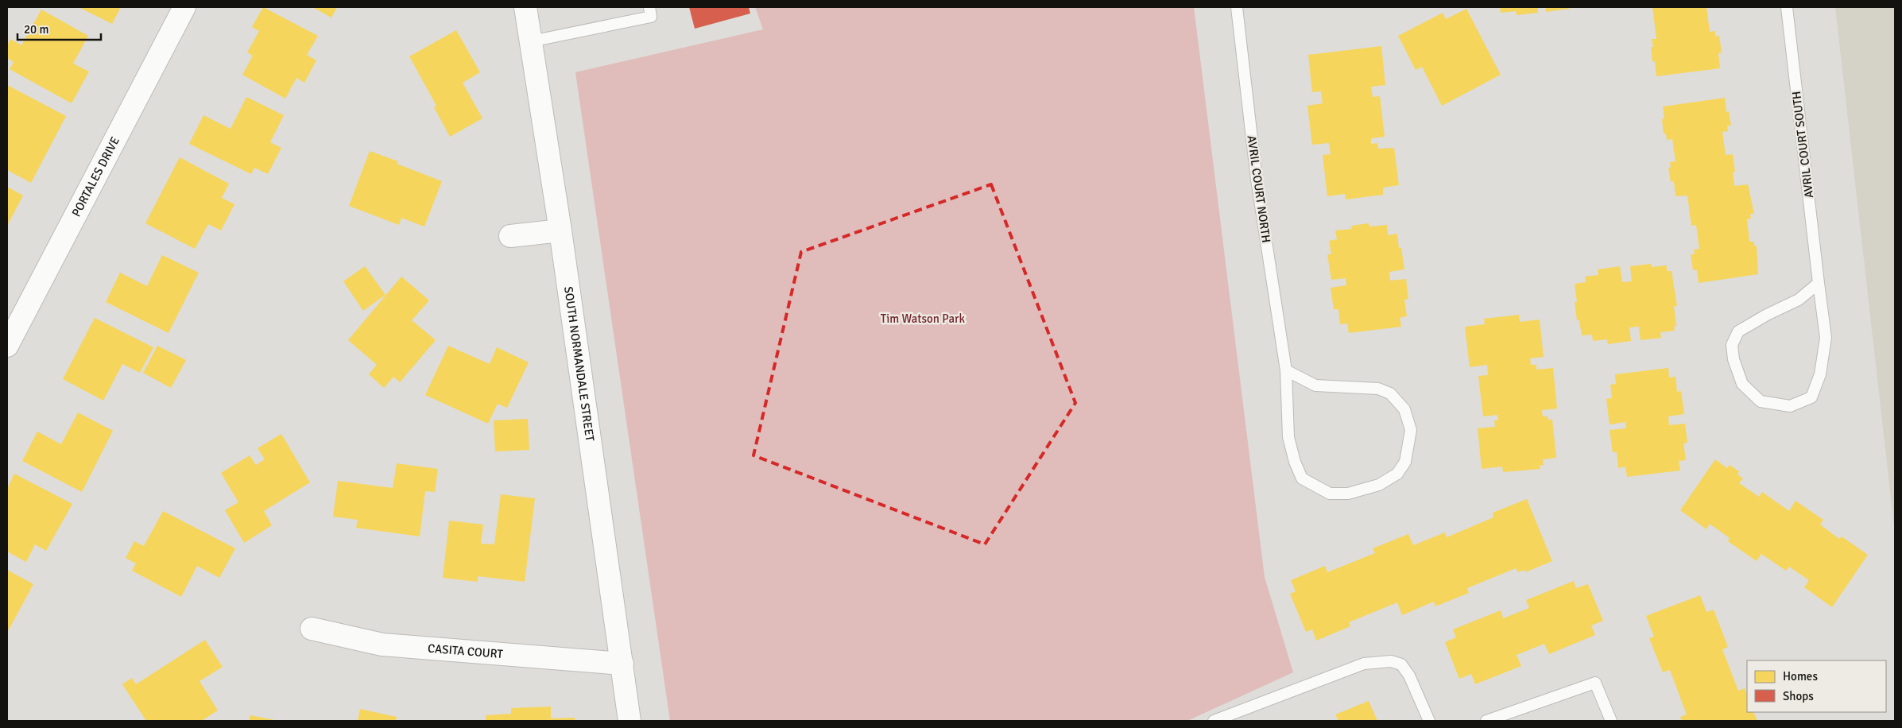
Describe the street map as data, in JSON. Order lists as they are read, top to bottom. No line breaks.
{"streets":{"street":["PORTALES DRIVE","SOUTH NORMANDALE STREET","CASITA COURT"],"lane":["AVRIL COURT SOUTH","AVRIL COURT NORTH"]},"crossings":[["SOUTH NORMANDALE STREET","CASITA COURT"]],"parks":["Tim Watson Park"],"legend":["Homes","Shops"],"scale_bar":"20 m"}
